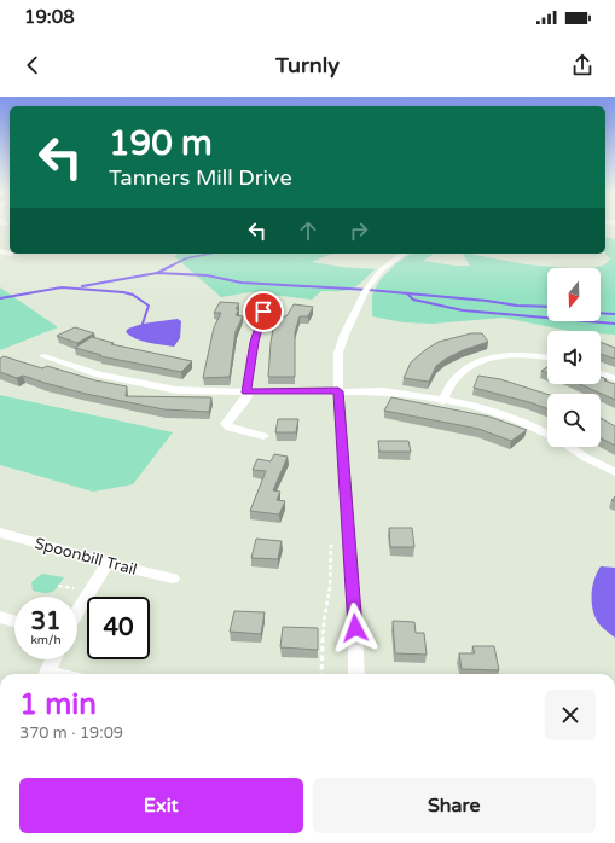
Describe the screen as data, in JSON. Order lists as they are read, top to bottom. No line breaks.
{"streets":{"street":["Spoonbill Trail"]},"north":"bottom","page":{"status":"19:08","header":"Turnly","turn":["190 m","Tanners Mill Drive"],"speed":"31 km/h","limit":"40","heading":["1 min","370 m · 19:09"],"buttons":["Exit","Share"]}}
